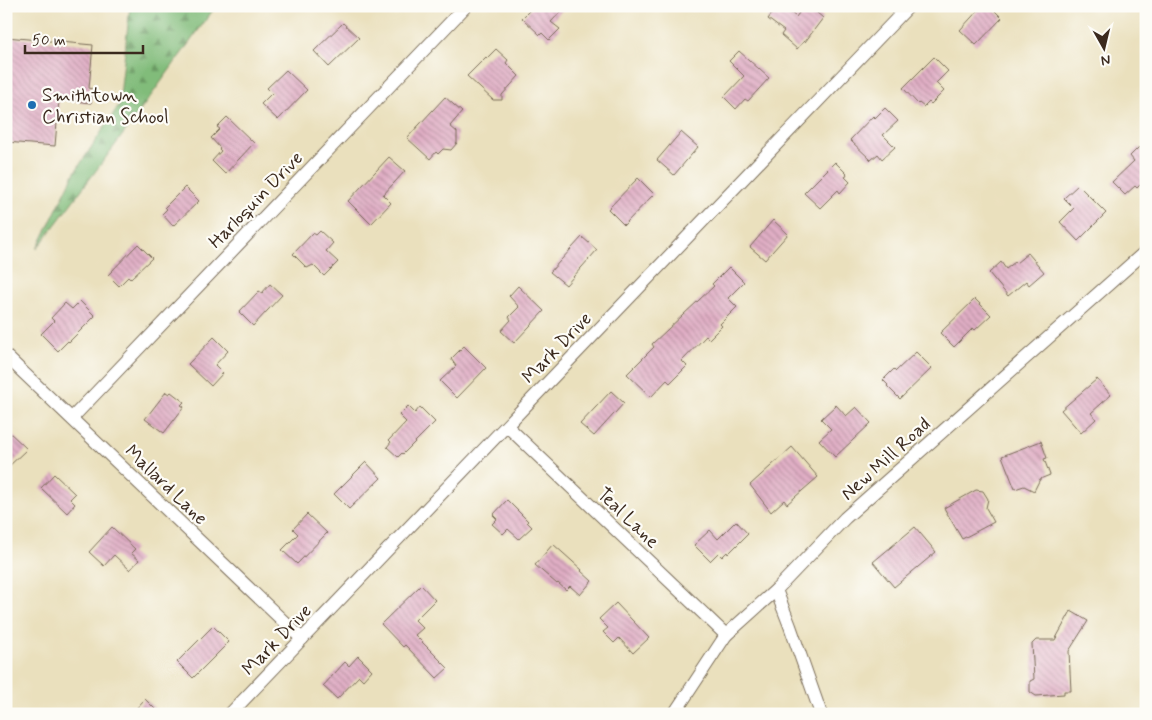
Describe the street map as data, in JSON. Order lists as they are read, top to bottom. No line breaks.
{"streets":{"street":["Harloquin Drive","Mark Drive","New Mill Road","Mallard Lane","Teal Lane"]},"crossings":[["Harloquin Drive","Mallard Lane"],["Mark Drive","Mallard Lane"],["Mark Drive","Teal Lane"],["New Mill Road","Teal Lane"]],"places":["Smithtown Christian School"],"scale_bar":"50 m","north":"bottom"}
